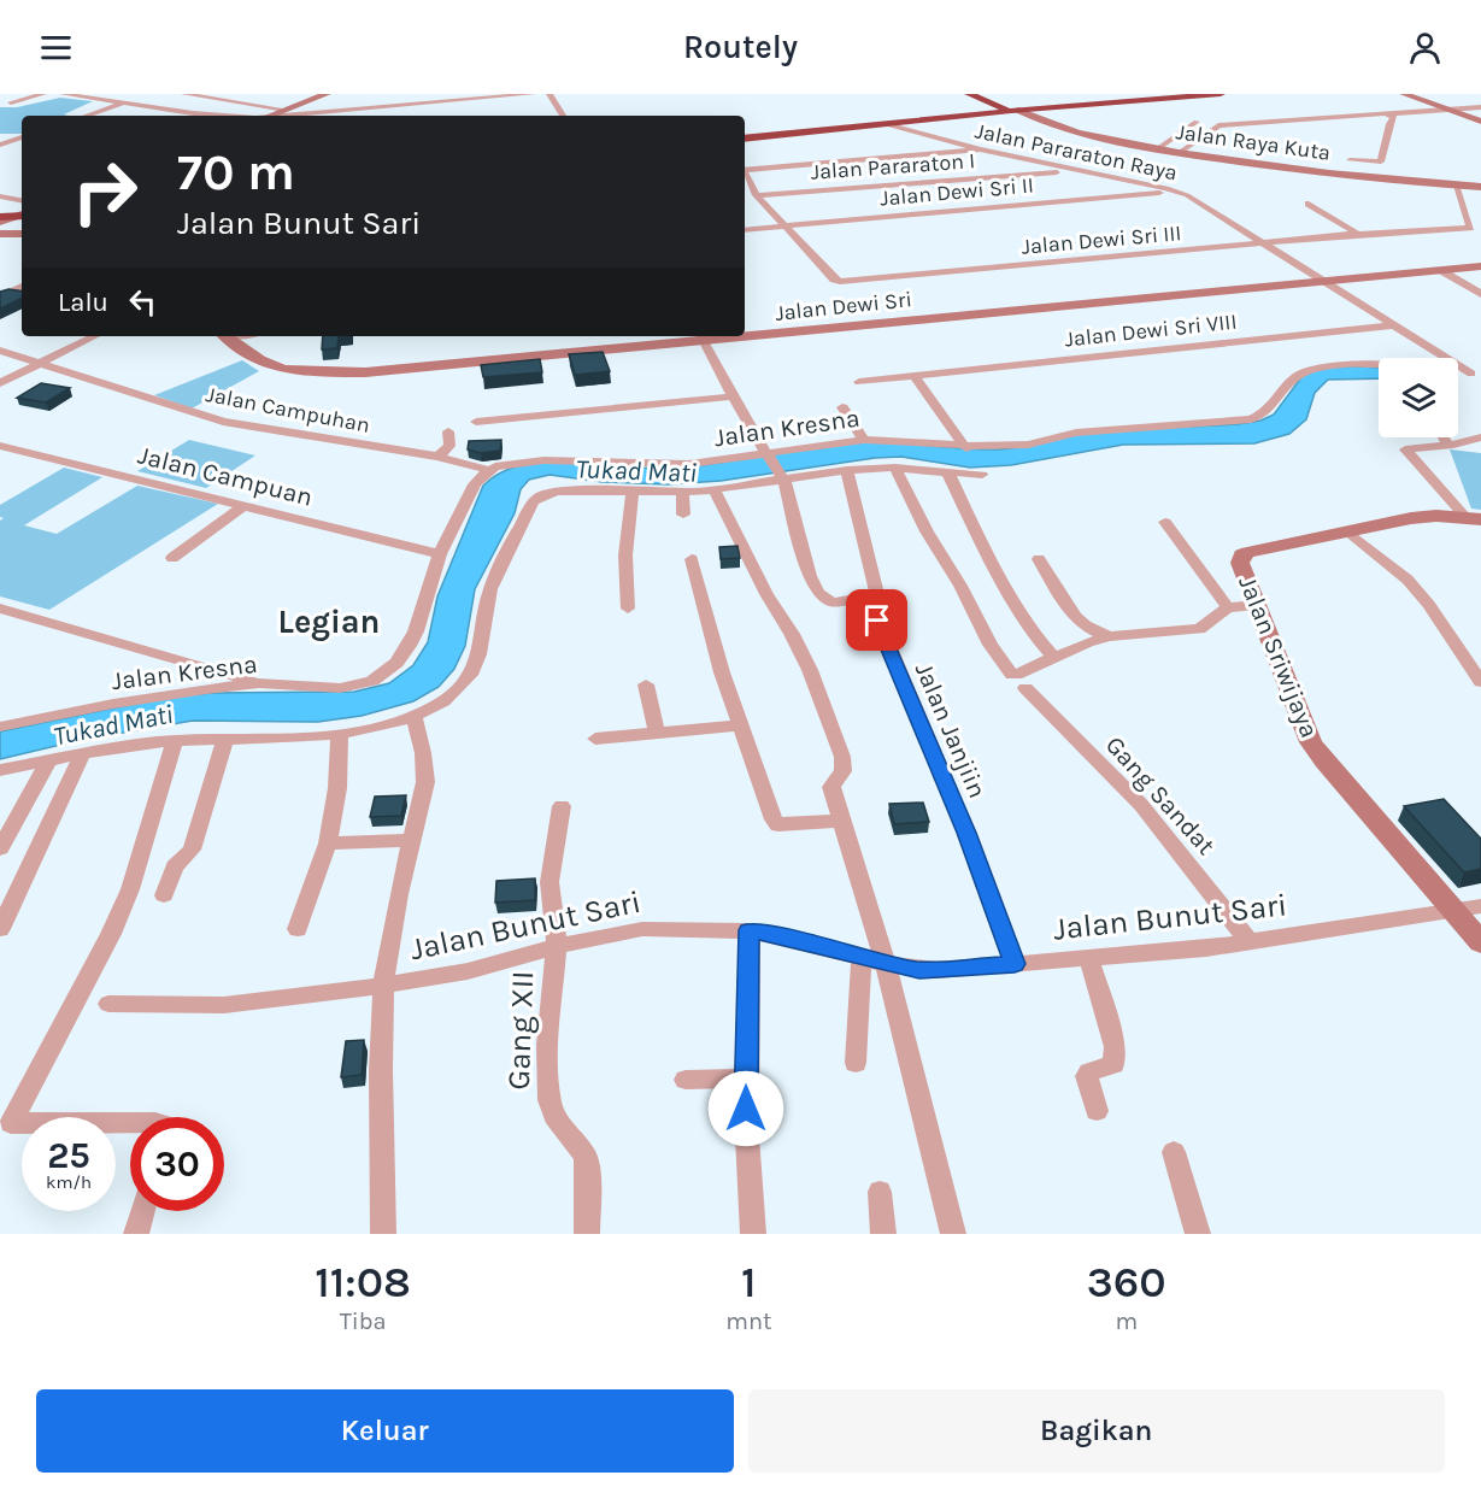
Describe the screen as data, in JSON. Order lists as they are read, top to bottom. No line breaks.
{"streets":{"street":["Jalan Raya Kuta","Jalan Pararaton Raya","Jalan Pararaton I","Jalan Dewi Sri II","Jalan Dewi Sri III","Jalan Dewi Sri","Jalan Dewi Sri VIII","Jalan Campuhan","Jalan Kresna","Jalan Campuan","Jalan Sriwijaya","Jalan Janjiin","Gang Sandat","Jalan Bunut Sari","Gang XII"]},"crossings":[["Jalan Raya Kuta","Jalan Dewi Sri III"],["Jalan Pararaton Raya","Jalan Pararaton I"],["Jalan Pararaton Raya","Jalan Dewi Sri II"],["Jalan Pararaton Raya","Jalan Dewi Sri III"],["Jalan Pararaton Raya","Jalan Dewi Sri"],["Jalan Pararaton Raya","Jalan Dewi Sri VIII"],["Jalan Dewi Sri II","Jalan Dewi Sri III"],["Jalan Campuhan","Jalan Kresna"],["Jalan Kresna","Jalan Campuan"],["Jalan Sriwijaya","Jalan Bunut Sari"],["Jalan Janjiin","Jalan Bunut Sari"],["Gang Sandat","Jalan Bunut Sari"],["Jalan Bunut Sari","Gang XII"]],"districts":["Legian"],"water":["Tukad Mati"],"page":{"header":"Routely","turn":["70 m","Jalan Bunut Sari"],"then":"Lalu","speed":"25 km/h","limit":"30","eta":["11:08","Tiba","1","mnt","360","m"],"buttons":["Keluar","Bagikan"]}}
